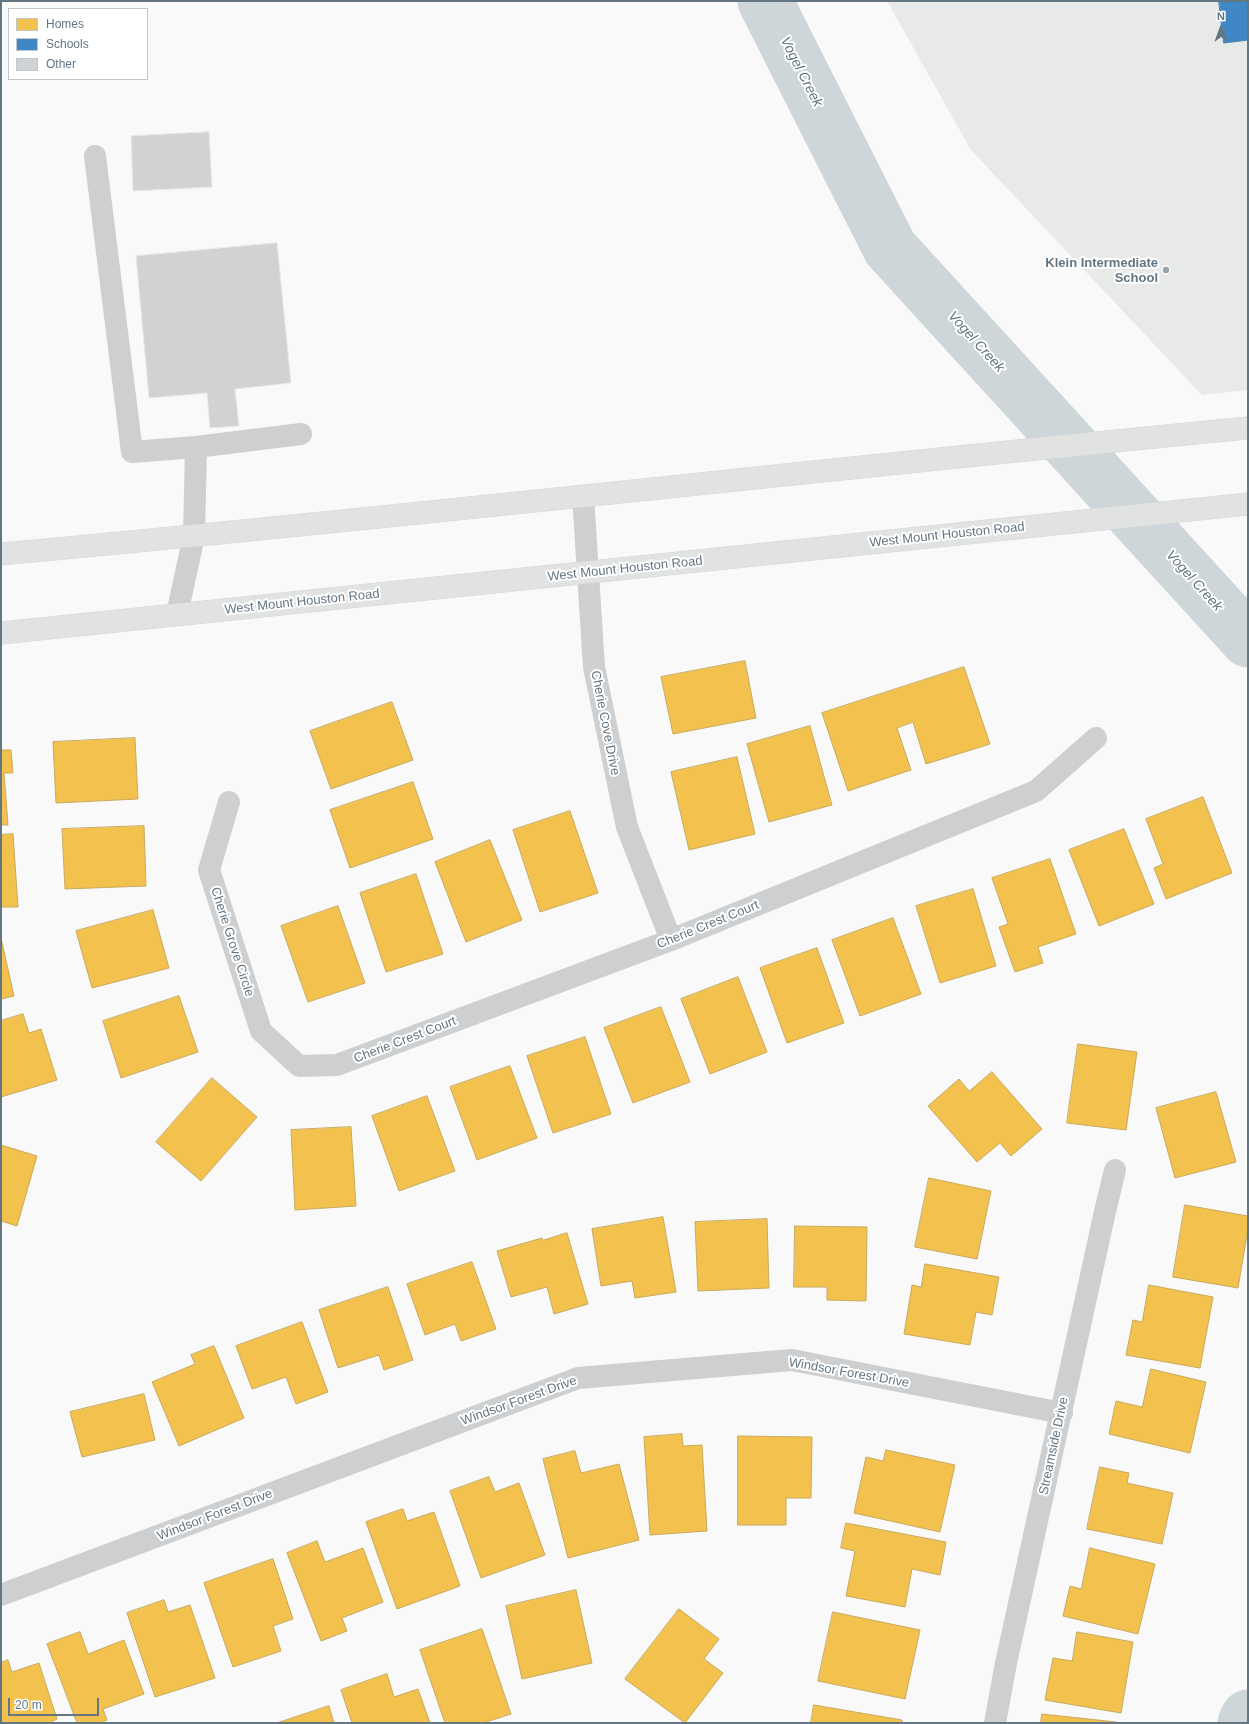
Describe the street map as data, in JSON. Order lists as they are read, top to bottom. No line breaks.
{"streets":{"main road":["West Mount Houston Road"],"street":["Cherie Cove Drive","Cherie Crest Court","Cherie Grove Circle","Windsor Forest Drive","Streamside Drive"]},"crossings":[["West Mount Houston Road","Cherie Cove Drive"],["Cherie Cove Drive","Cherie Crest Court"],["Cherie Crest Court","Cherie Grove Circle"],["Windsor Forest Drive","Streamside Drive"]],"water":["Vogel Creek"],"places":["Klein Intermediate School"],"legend":["Homes","Schools","Other"],"scale_bar":"20 m","north":"top"}
